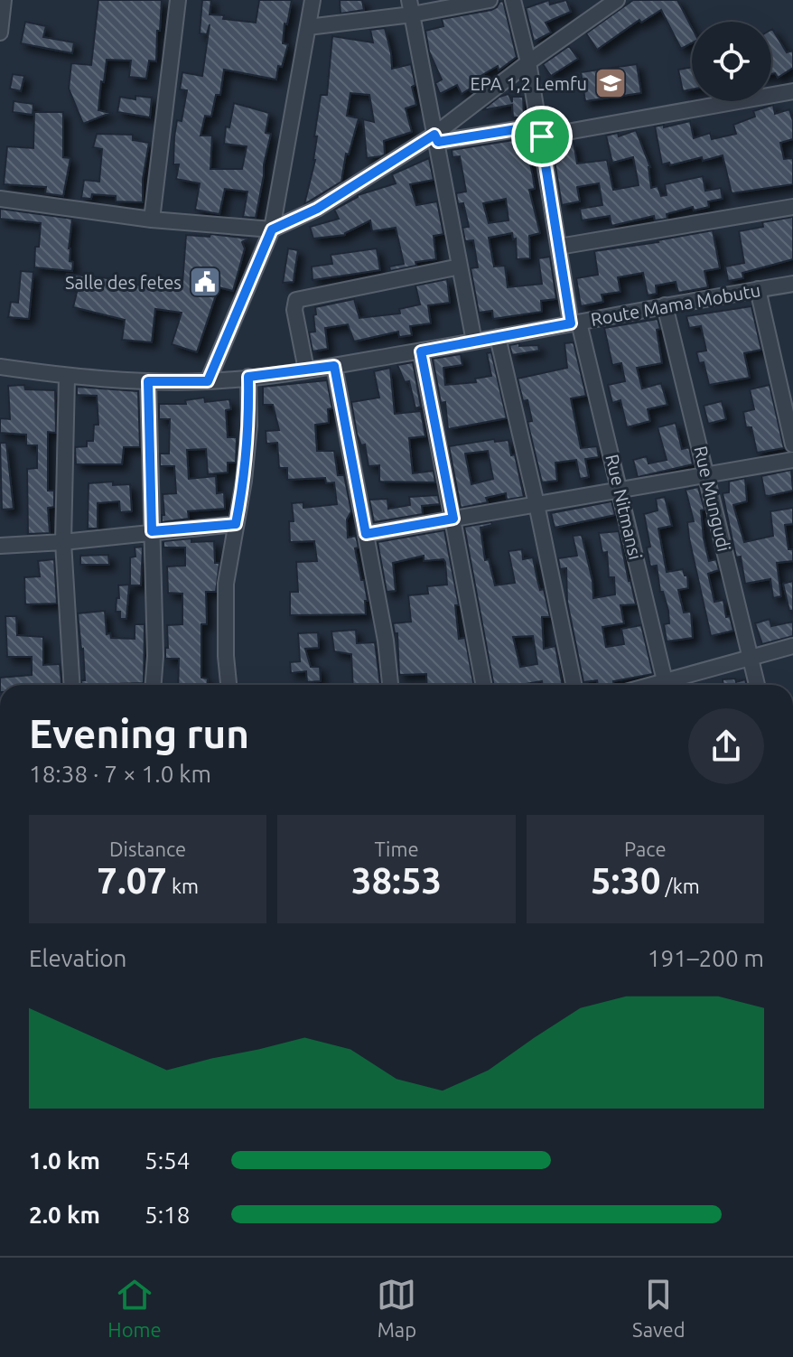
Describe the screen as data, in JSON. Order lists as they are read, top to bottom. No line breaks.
{"streets":{"street":["Route Mama Mobutu","Rue Mungudi","Rue Nitmansi"]},"crossings":[["Route Mama Mobutu","Rue Mungudi"],["Route Mama Mobutu","Rue Nitmansi"]],"places":{"school or university":["EPA 1,2 Lemfu"],"public building":["Salle des fetes"]},"page":{"heading":["Evening run","18:38 · 7 × 1.0 km"],"stats":[["Distance","7.07 km"],["Time","38:53"],["Pace","5:30 /km"]],"chart":["Elevation","191–200 m"],"list":[{"name":"1.0 km","note":"5:54"},{"name":"2.0 km","note":"5:18"}],"tabs":["Home","Map","Saved"]}}
